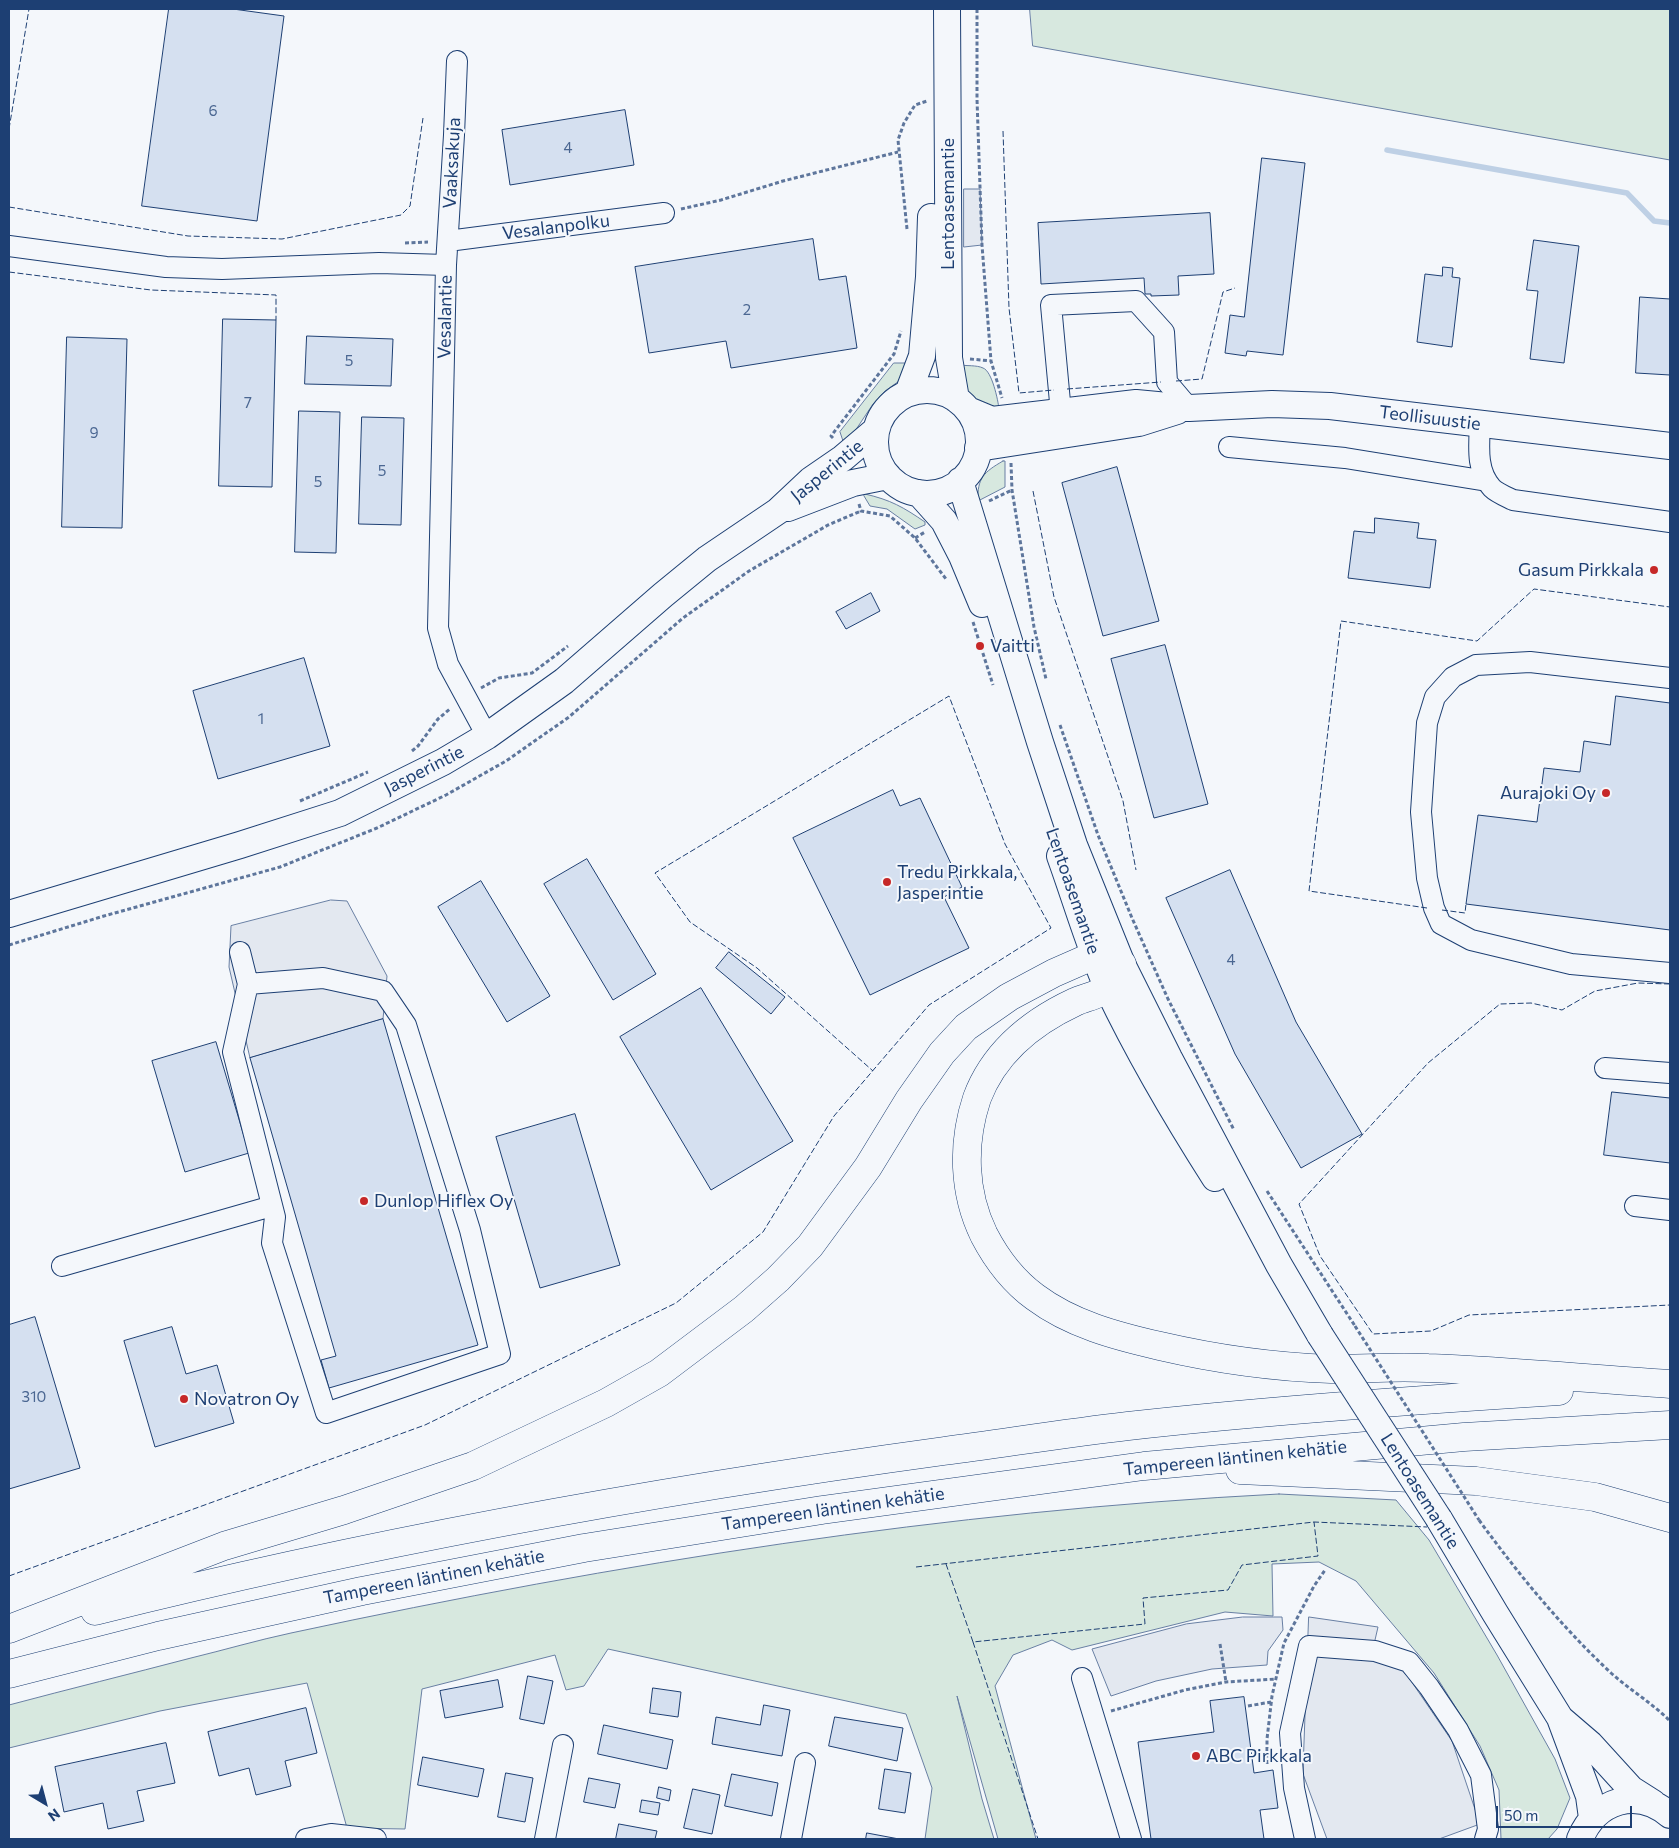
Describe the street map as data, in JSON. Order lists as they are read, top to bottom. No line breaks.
{"streets":{"highway":["Tampereen läntinen kehätie"],"main road":["Lentoasemantie","Teollisuustie","Jasperintie"],"street":["Vaaksakuja","Vesalanpolku","Vesalantie"]},"crossings":[["Vaaksakuja","Vesalanpolku"],["Vaaksakuja","Vesalantie"],["Lentoasemantie","Teollisuustie"],["Lentoasemantie","Jasperintie"],["Vesalantie","Jasperintie"],["Teollisuustie","Jasperintie"]],"places":["Gasum Pirkkala","Vaitti","Aurajoki Oy","Tredu Pirkkala, Jasperintie","Dunlop Hiflex Oy","Novatron Oy","ABC Pirkkala"],"house_numbers":["6","4","2","5","7","9","5","5","1","4","310"],"scale_bar":"50 m","north":"bottom right"}
